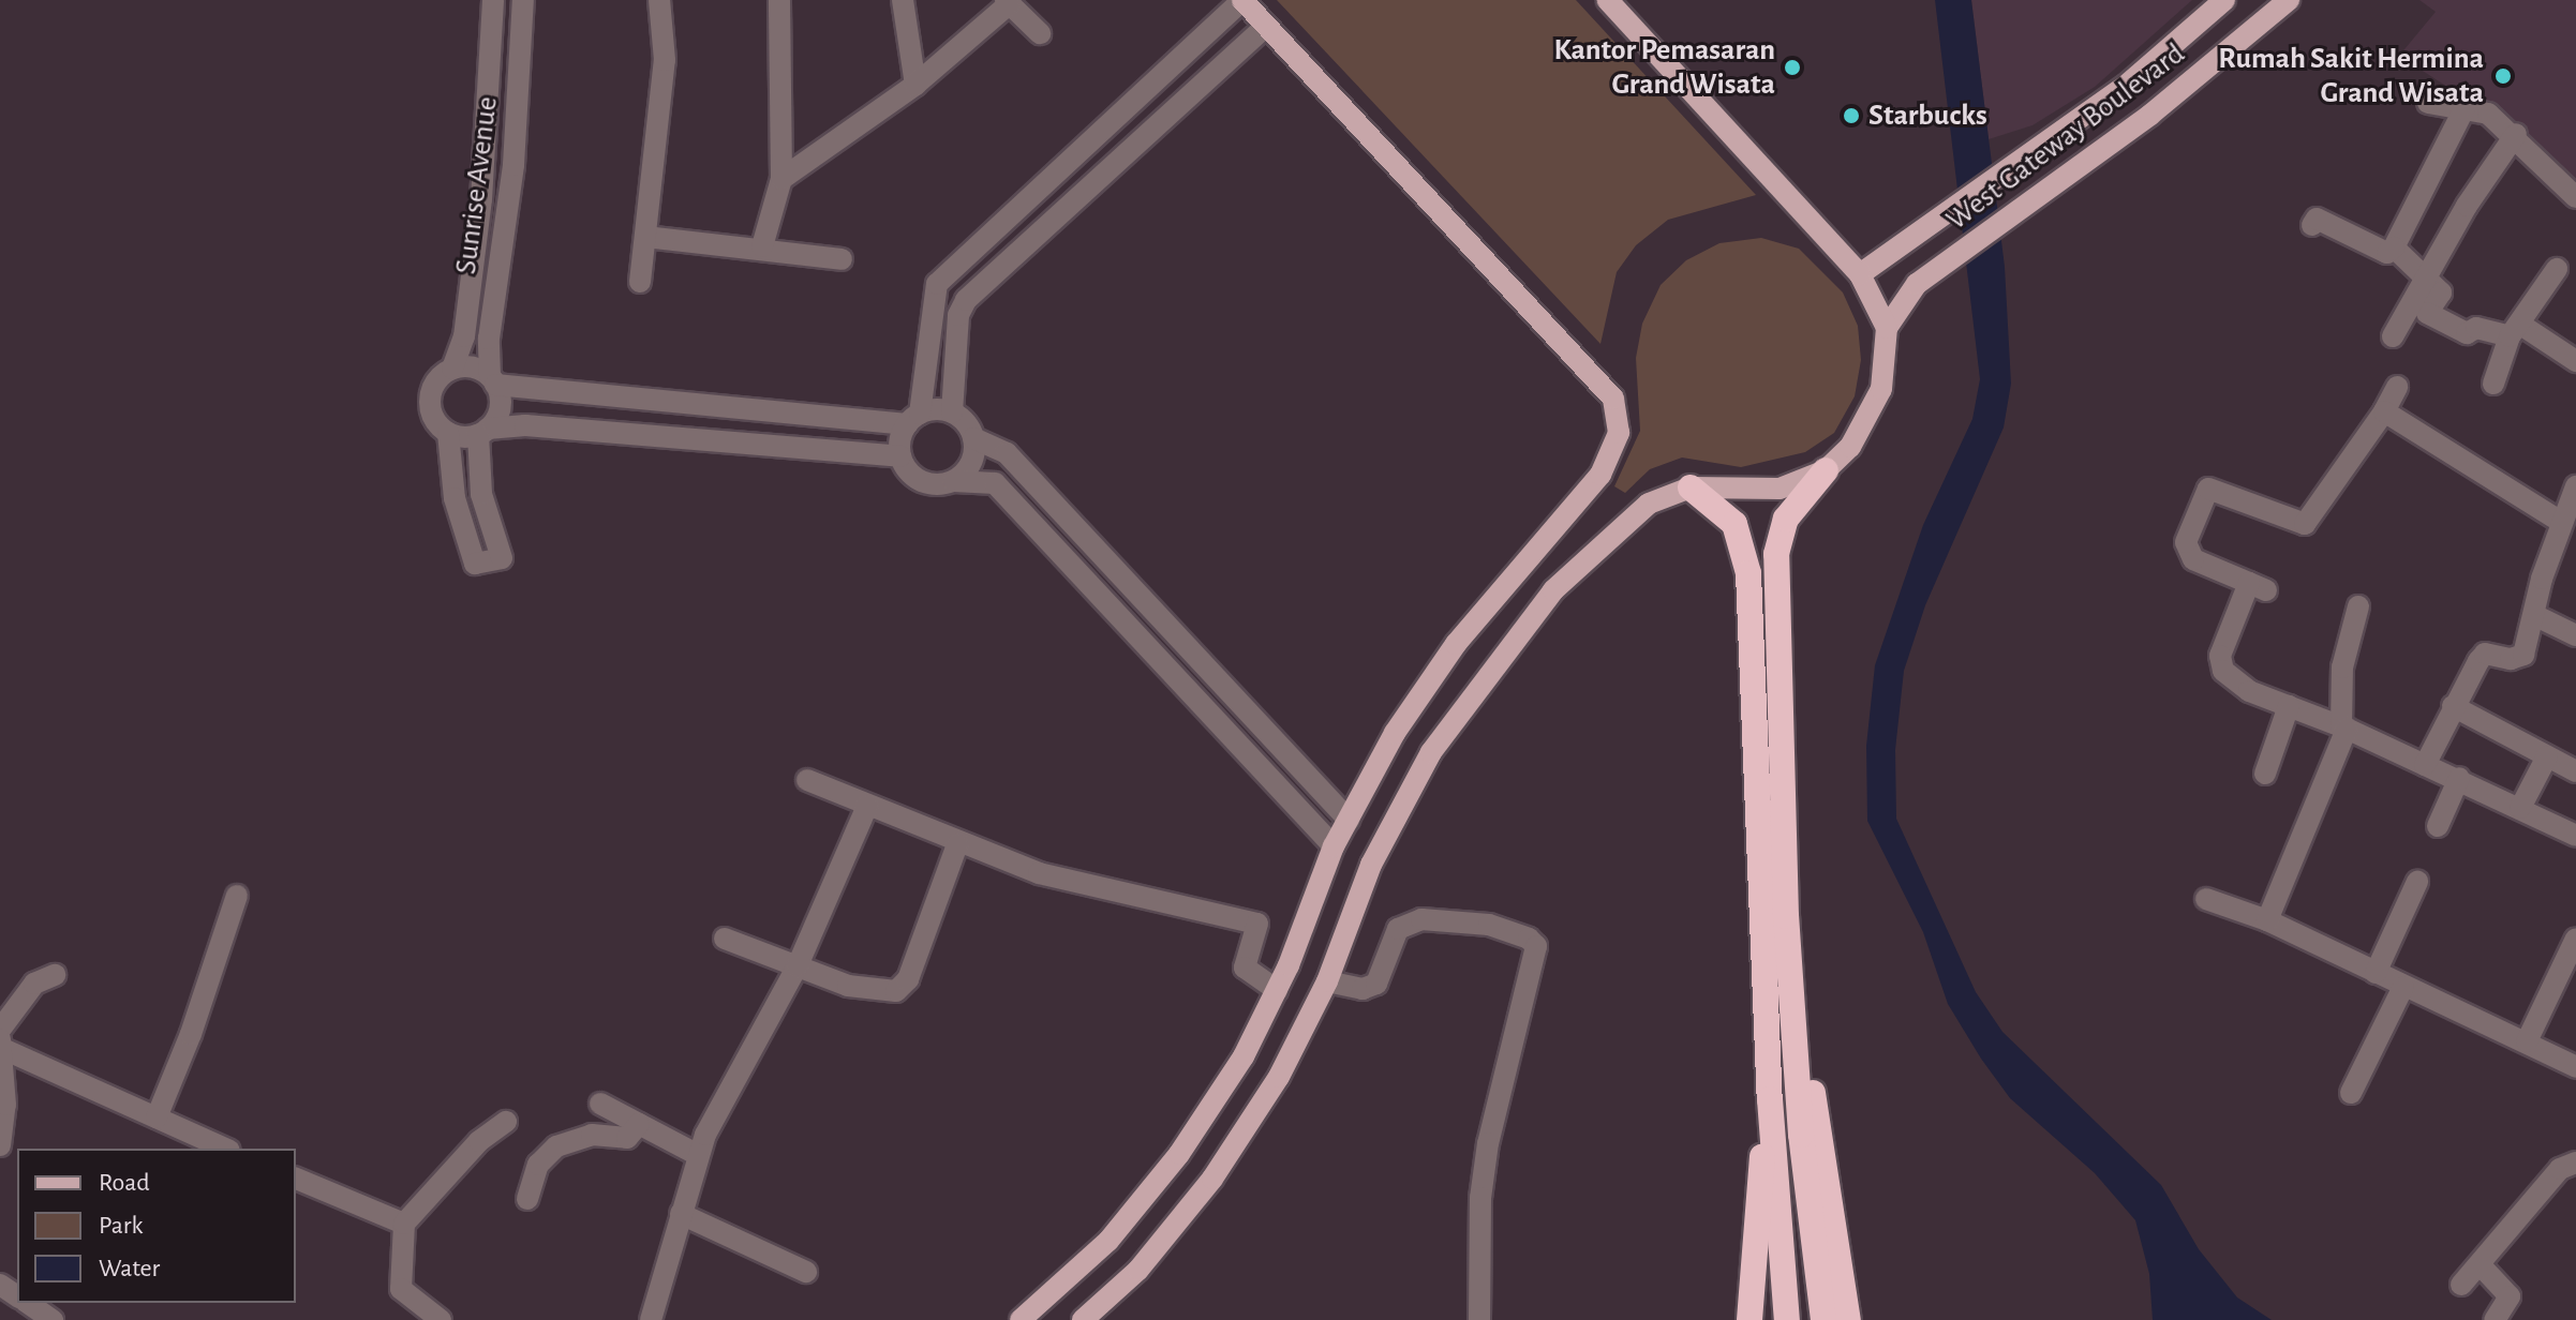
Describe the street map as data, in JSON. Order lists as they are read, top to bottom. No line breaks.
{"streets":{"main road":["West Gateway Boulevard"],"street":["Sunrise Avenue"]},"places":["Kantor Pemasaran Grand Wisata","Rumah Sakit Hermina Grand Wisata","Starbucks"],"legend":["Road","Park","Water"]}
